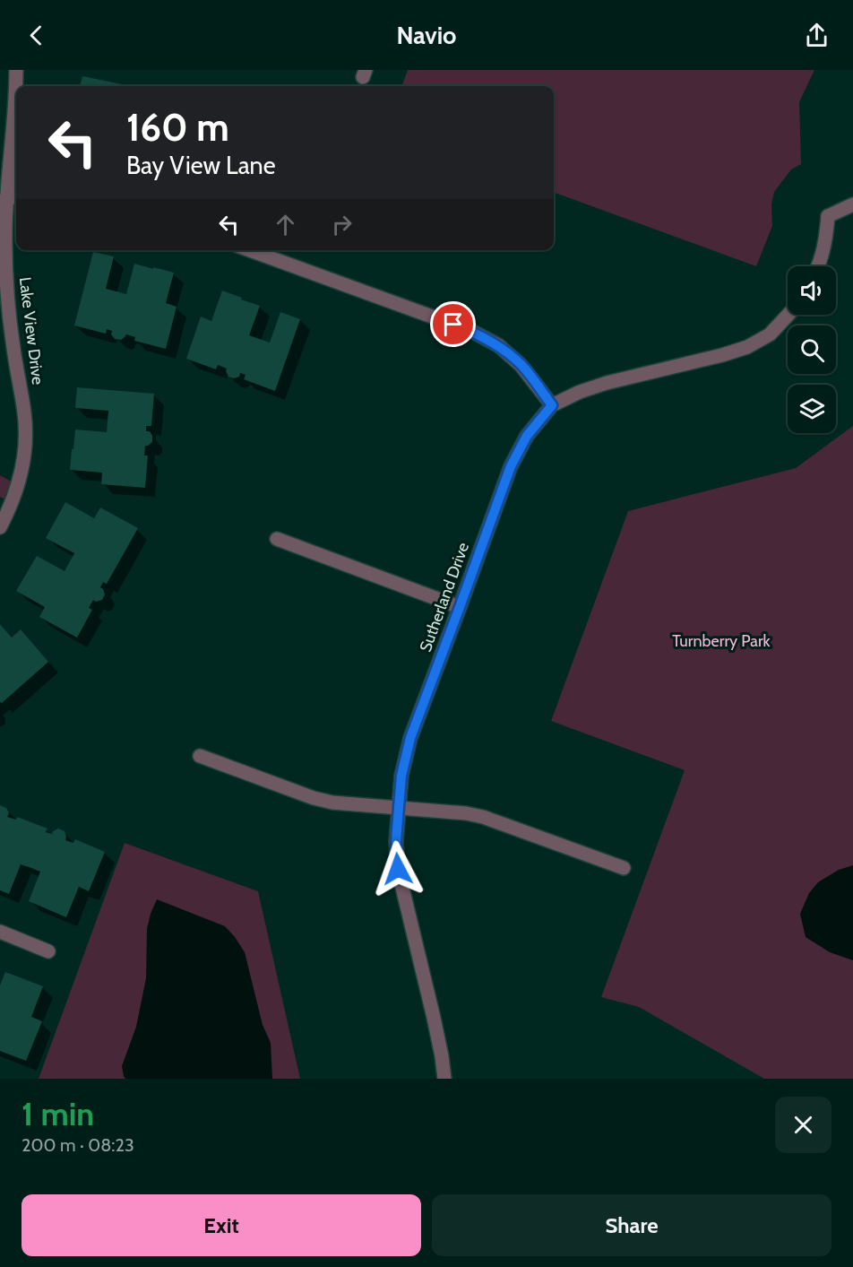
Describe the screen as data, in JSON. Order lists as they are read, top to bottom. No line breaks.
{"streets":{"street":["Lake View Drive","Sutherland Drive"]},"parks":["Turnberry Park"],"page":{"header":"Navio","turn":["160 m","Bay View Lane"],"heading":["1 min","200 m · 08:23"],"buttons":["Exit","Share"]}}
